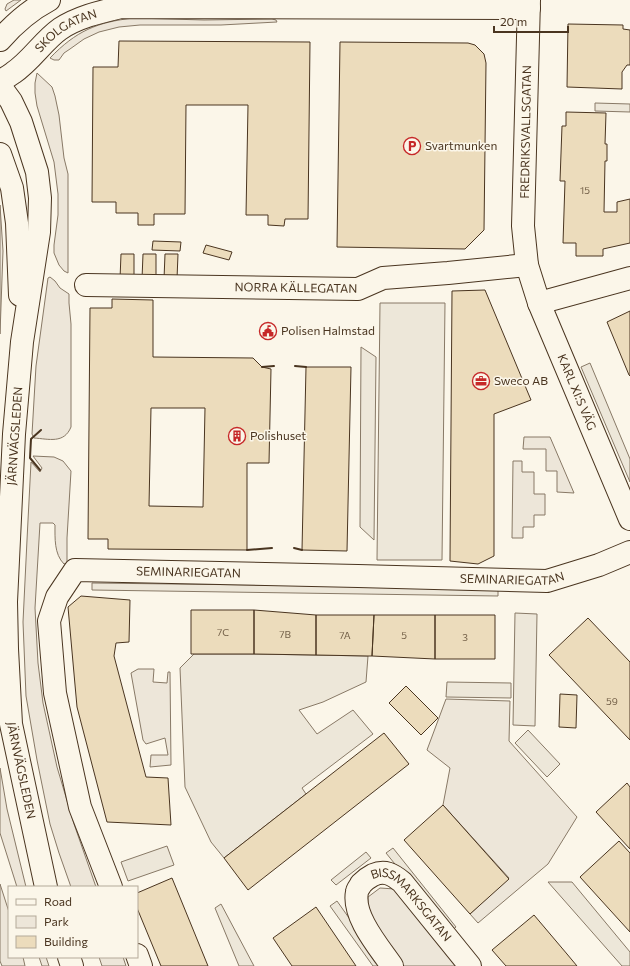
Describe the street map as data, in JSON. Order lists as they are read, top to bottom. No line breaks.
{"streets":{"main road":["SKOLGATAN","FREDRIKSVALLSGATAN","NORRA KÄLLEGATAN","KARL XI:S VÄG","JÄRNVÄGSLEDEN","SEMINARIEGATAN","BISSMARKSGATAN"]},"crossings":[["SKOLGATAN","FREDRIKSVALLSGATAN"],["FREDRIKSVALLSGATAN","NORRA KÄLLEGATAN"],["FREDRIKSVALLSGATAN","KARL XI:S VÄG"],["NORRA KÄLLEGATAN","KARL XI:S VÄG"]],"places":{"parking":["Svartmunken"],"public building":["Polisen Halmstad"],"office":["Sweco AB"],"building":["Polishuset"]},"house_numbers":["15","7C","7B","7A","5","3","59"],"legend":["Road","Park","Building"],"scale_bar":"20 m"}
